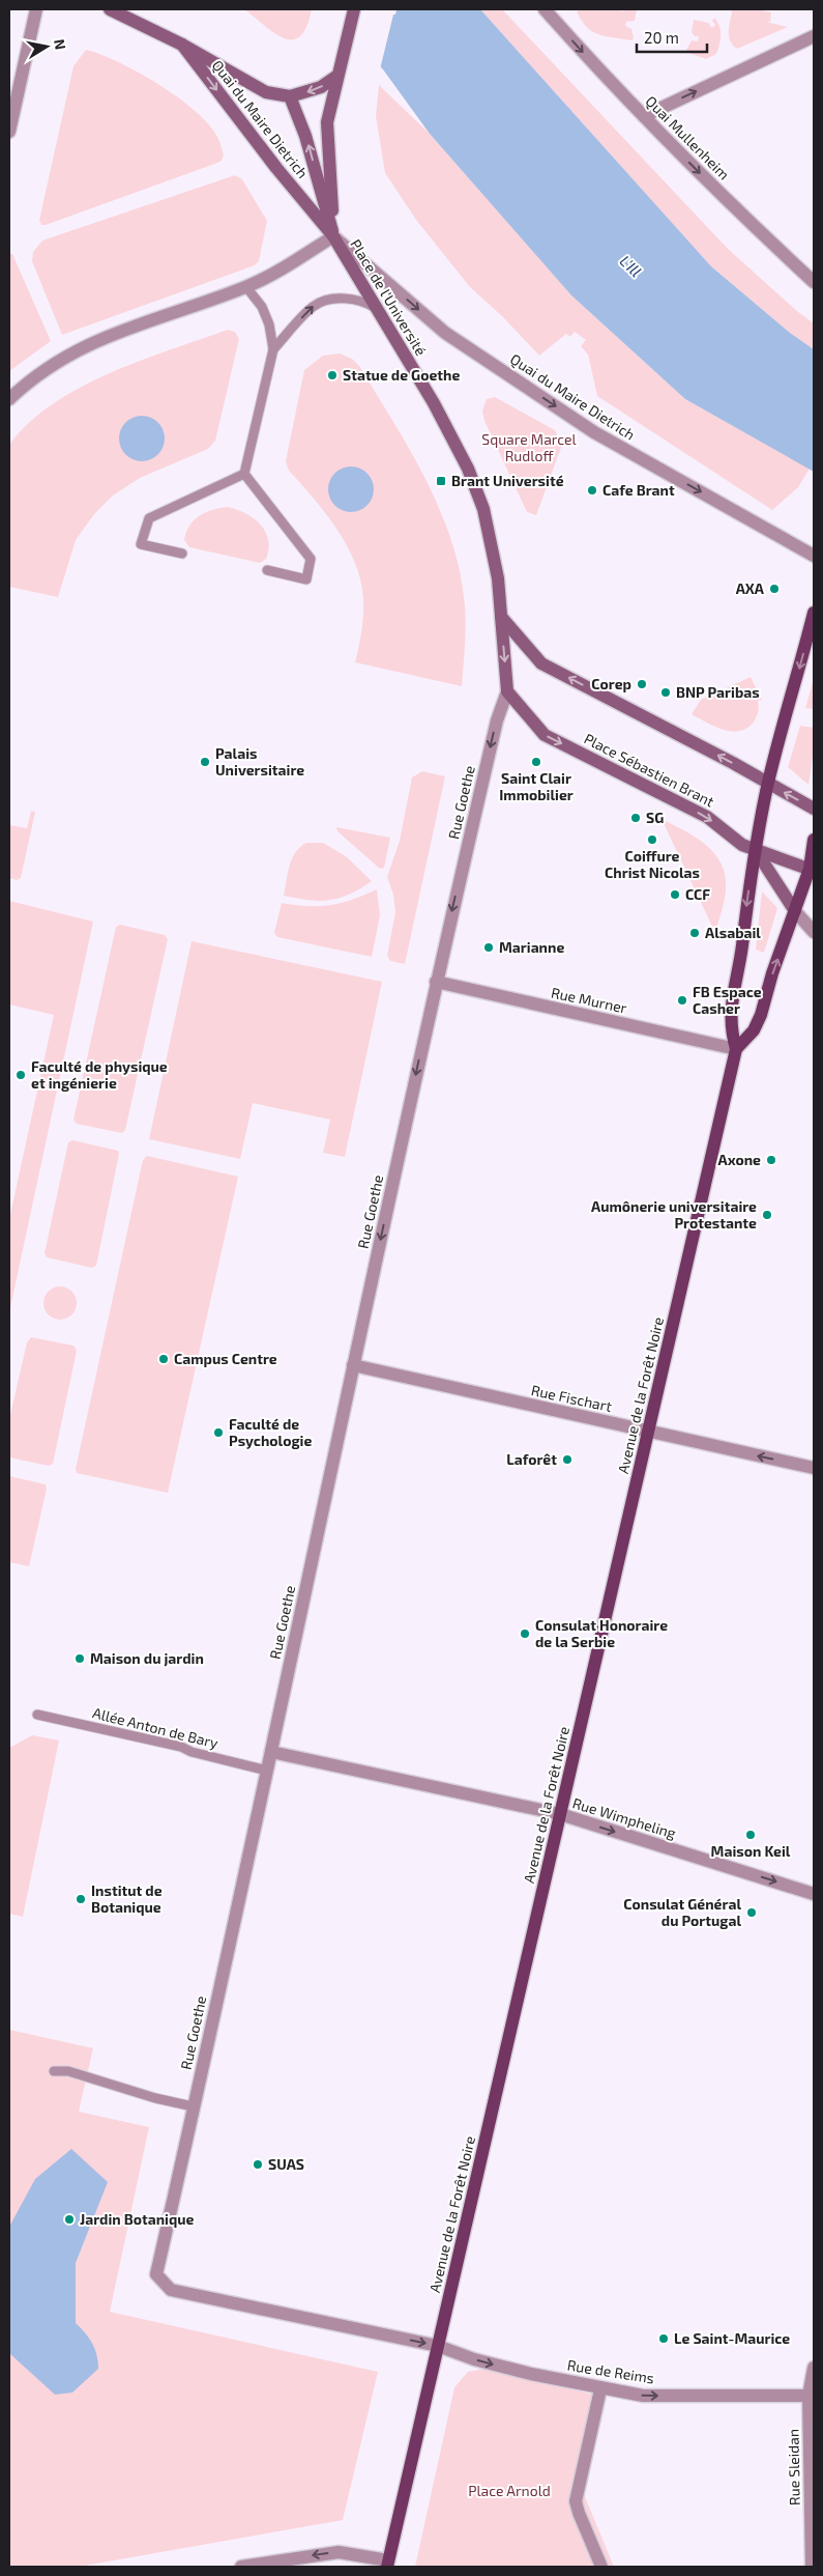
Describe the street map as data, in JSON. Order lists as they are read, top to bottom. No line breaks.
{"streets":{"main road":["Avenue de la Forêt Noire"],"street":["Quai du Maire Dietrich","Quai Mullenheim","Place de l'Université","Place Sébastien Brant","Rue Goethe","Rue Murner","Rue Fischart","Rue Wimpheling","Rue de Reims","Rue Sleidan"],"lane":["Allée Anton de Bary"]},"crossings":[["Quai du Maire Dietrich","Place de l'Université"],["Place de l'Université","Place Sébastien Brant"],["Place de l'Université","Rue Goethe"],["Place Sébastien Brant","Rue Goethe"],["Place Sébastien Brant","Avenue de la Forêt Noire"],["Rue Goethe","Rue Murner"],["Rue Goethe","Avenue de la Forêt Noire"],["Rue Goethe","Rue Fischart"],["Rue Goethe","Allée Anton de Bary"],["Rue Goethe","Rue Wimpheling"],["Rue Goethe","Rue de Reims"],["Rue Murner","Avenue de la Forêt Noire"],["Avenue de la Forêt Noire","Rue Fischart"],["Avenue de la Forêt Noire","Rue Wimpheling"],["Avenue de la Forêt Noire","Rue de Reims"],["Rue de Reims","Rue Sleidan"]],"one_way":["Quai Mullenheim","Rue Fischart","Rue Wimpheling","Rue de Reims"],"water":["L'Ill"],"parks":["Square Marcel Rudloff","Place Arnold"],"places":{"other":["Statue de Goethe","Cafe Brant","AXA","Corep","BNP Paribas","Palais Universitaire","Saint Clair Immobilier","SG","Coiffure Christ Nicolas","CCF","Alsabail","Marianne","FB Espace Casher","Faculté de physique et ingénierie","Axone","Aumônerie universitaire Protestante","Campus Centre","Faculté de Psychologie","Laforêt","Consulat Honoraire de la Serbie","Maison du jardin","Maison Keil","Institut de Botanique","Consulat Général du Portugal","SUAS","Jardin Botanique","Le Saint-Maurice"],"transit":["Brant Université"]},"scale_bar":"20 m","north":"right"}
